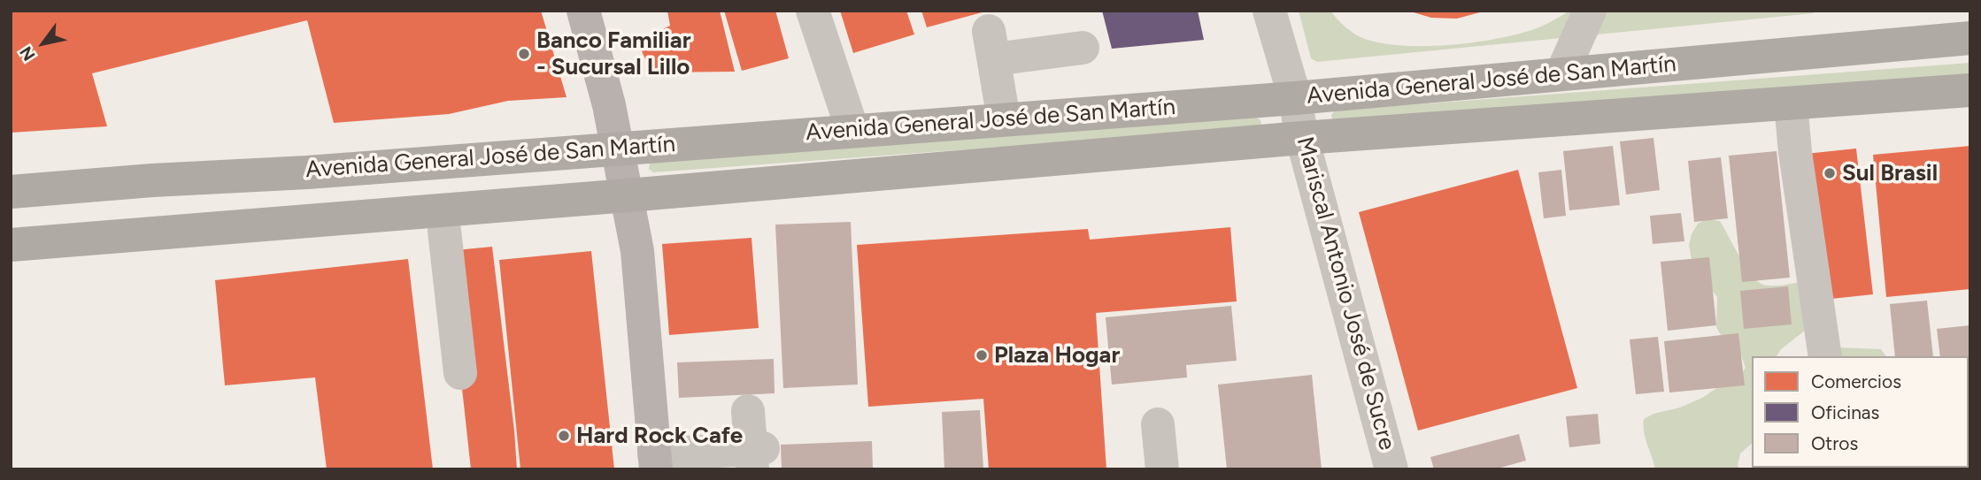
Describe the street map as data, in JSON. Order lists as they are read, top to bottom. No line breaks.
{"streets":{"highway":["Avenida General José de San Martín"],"street":["Mariscal Antonio José de Sucre"]},"crossings":[["Avenida General José de San Martín","Mariscal Antonio José de Sucre"]],"places":["Banco Familiar - Sucursal Lillo","Sul Brasil","Plaza Hogar","Hard Rock Cafe"],"legend":["Comercios","Oficinas","Otros"],"north":"bottom left"}
